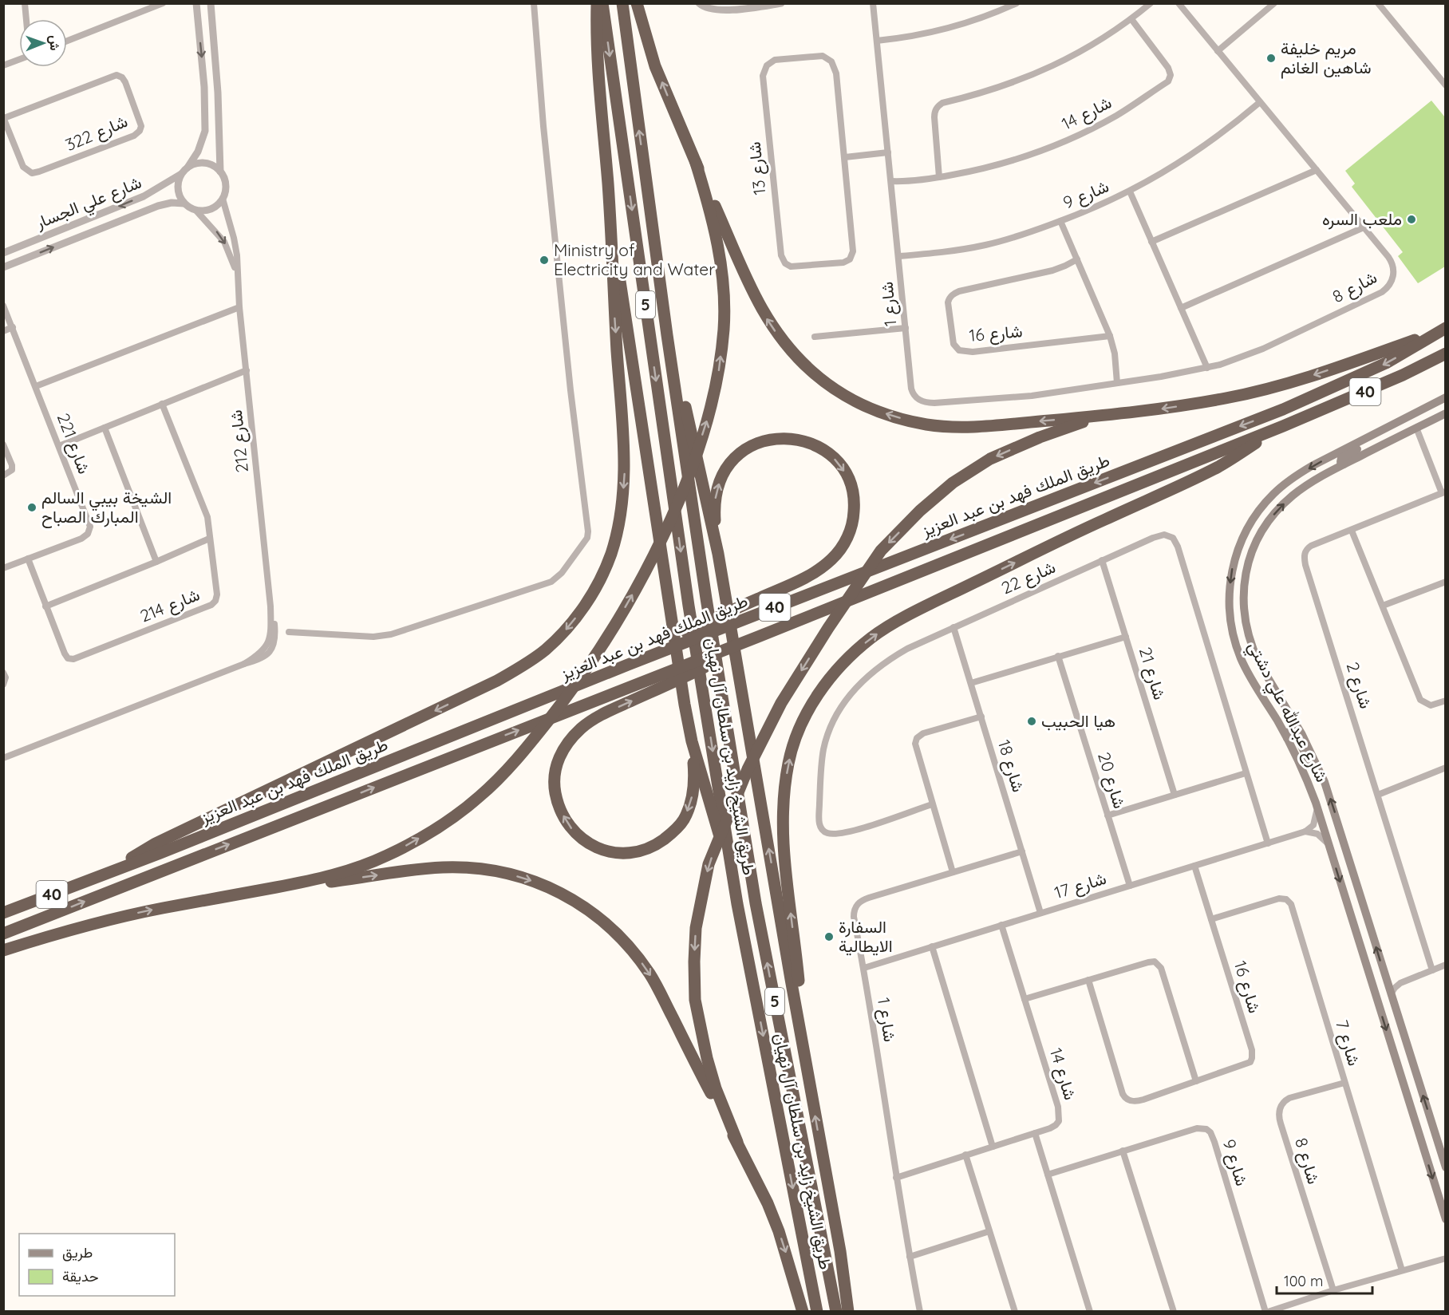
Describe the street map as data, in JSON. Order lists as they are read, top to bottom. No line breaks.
{"streets":{"highway":["5","40","طريق الملك فهد بن عبد العزيز","طريق الشيخ زايد بن سلطان آل نهيان"],"main road":["شارع عبدالله علي دشتي"],"street":["شارع 14","شارع 322","شارع 13","شارع 9","شارع علي الجسار","شارع 8","شارع 1","شارع 16","شارع 212","شارع 221","شارع 22","شارع 214","شارع 21","شارع 2","شارع 18","شارع 20","شارع 17","شارع 7"]},"crossings":[["شارع 14","شارع 1"],["شارع 14","شارع 17"],["شارع 9","شارع 8"],["شارع 9","شارع 1"],["شارع علي الجسار","شارع 212"],["شارع 8","شارع 1"],["شارع 8","شارع 7"],["شارع 1","شارع 18"],["شارع 1","شارع 17"],["شارع 16","شارع 17"],["شارع 16","شارع 7"],["شارع 221","شارع 214"],["شارع 22","شارع 21"],["شارع 22","شارع 18"],["شارع 22","شارع 17"],["شارع 2","شارع عبدالله علي دشتي"],["شارع 18","شارع 17"],["شارع 20","شارع 17"]],"places":["مريم خليفة شاهين الغانم","ملعب السره","Ministry of Electricity and Water","الشيخة بيبي السالم المبارك الصباح","هيا الحبيب","السفارة الايطالية"],"legend":["طريق","حديقة"],"scale_bar":"100 m","north":"right"}
